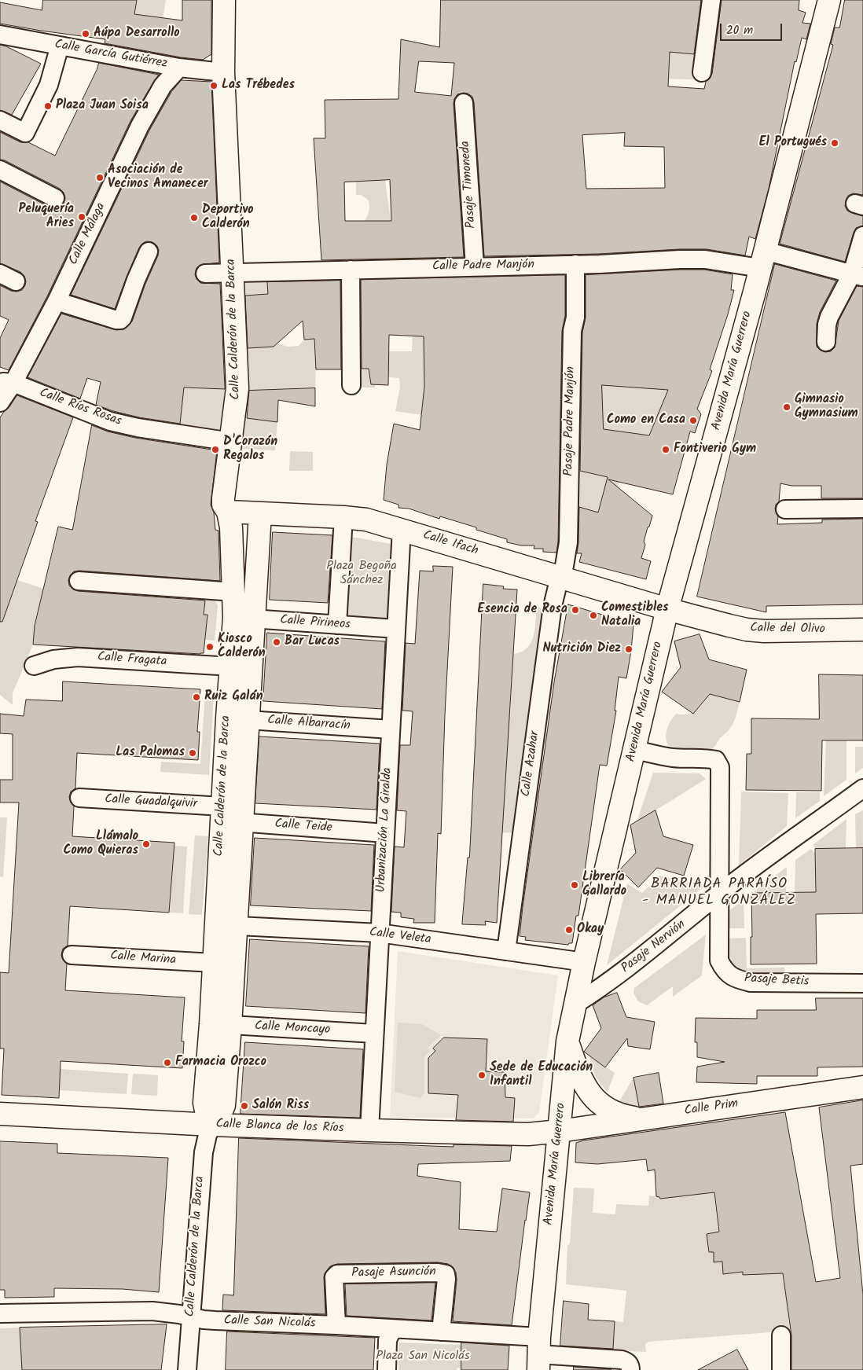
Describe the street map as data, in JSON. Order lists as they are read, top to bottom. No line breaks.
{"streets":{"main road":["Calle Calderón de la Barca","Avenida María Guerrero","Calle Ifach","Calle del Olivo","Calle Prim","Calle Blanca de los Ríos"],"street":["Calle García Gutiérrez","Pasaje Timoneda","Calle Málaga","Calle Padre Manjón","Calle Ríos Rosas","Pasaje Padre Manjón","Calle Pirineos","Calle Fragata","Calle Albarracín","Calle Azahar","Calle Guadalquivir","Calle Teide","Urbanización La Giralda","Calle Veleta","Pasaje Nervión","Calle Marina","Pasaje Betis","Calle Moncayo","Pasaje Asunción","Calle San Nicolás"]},"crossings":[["Calle García Gutiérrez","Calle Málaga"],["Calle García Gutiérrez","Calle Calderón de la Barca"],["Pasaje Timoneda","Calle Padre Manjón"],["Calle Málaga","Calle Ríos Rosas"],["Calle Padre Manjón","Calle Calderón de la Barca"],["Calle Padre Manjón","Avenida María Guerrero"],["Calle Padre Manjón","Pasaje Padre Manjón"],["Calle Calderón de la Barca","Calle Ríos Rosas"],["Calle Calderón de la Barca","Calle Ifach"],["Calle Calderón de la Barca","Calle Pirineos"],["Calle Calderón de la Barca","Calle Fragata"],["Calle Calderón de la Barca","Calle Albarracín"],["Calle Calderón de la Barca","Calle Guadalquivir"],["Calle Calderón de la Barca","Calle Teide"],["Calle Calderón de la Barca","Calle Veleta"],["Calle Calderón de la Barca","Calle Marina"],["Calle Calderón de la Barca","Calle Moncayo"],["Calle Calderón de la Barca","Calle Blanca de los Ríos"],["Calle Calderón de la Barca","Calle San Nicolás"],["Avenida María Guerrero","Calle Ifach"],["Avenida María Guerrero","Calle del Olivo"],["Avenida María Guerrero","Calle Veleta"],["Avenida María Guerrero","Pasaje Nervión"],["Avenida María Guerrero","Pasaje Betis"],["Avenida María Guerrero","Calle Prim"],["Avenida María Guerrero","Calle Blanca de los Ríos"],["Avenida María Guerrero","Calle San Nicolás"],["Pasaje Padre Manjón","Calle Ifach"],["Pasaje Padre Manjón","Calle Azahar"],["Calle Ifach","Calle del Olivo"],["Calle Ifach","Calle Azahar"],["Calle Ifach","Urbanización La Giralda"],["Calle Pirineos","Urbanización La Giralda"],["Calle Albarracín","Urbanización La Giralda"],["Calle Azahar","Calle Veleta"],["Calle Guadalquivir","Calle Teide"],["Calle Teide","Urbanización La Giralda"],["Urbanización La Giralda","Calle Veleta"],["Urbanización La Giralda","Calle Moncayo"],["Urbanización La Giralda","Calle Blanca de los Ríos"],["Pasaje Nervión","Pasaje Betis"],["Calle Prim","Calle Blanca de los Ríos"],["Pasaje Asunción","Calle San Nicolás"]],"districts":["BARRIADA PARAÍSO - MANUEL GONZÁLEZ"],"parks":["Plaza Begoña Sánchez","Plaza San Nicolás"],"places":["Aúpa Desarrollo","Las Trébedes","Plaza Juan Soisa","El Portugués","Asociación de Vecinos Amanecer","Peluquería Aries","Deportivo Calderón","Gimnasio Gymnasium","Como en Casa","D'Corazón Regalos","Fontiverio Gym","Esencia de Rosa","Comestibles Natalia","Bar Lucas","Kiosco Calderón","Nutrición Diez","Ruiz Galán","Las Palomas","Llámalo Como Quieras","Librería Gallardo","Okay","Farmacia Orozco","Sede de Educación Infantil","Salón Riss"],"scale_bar":"20 m"}
